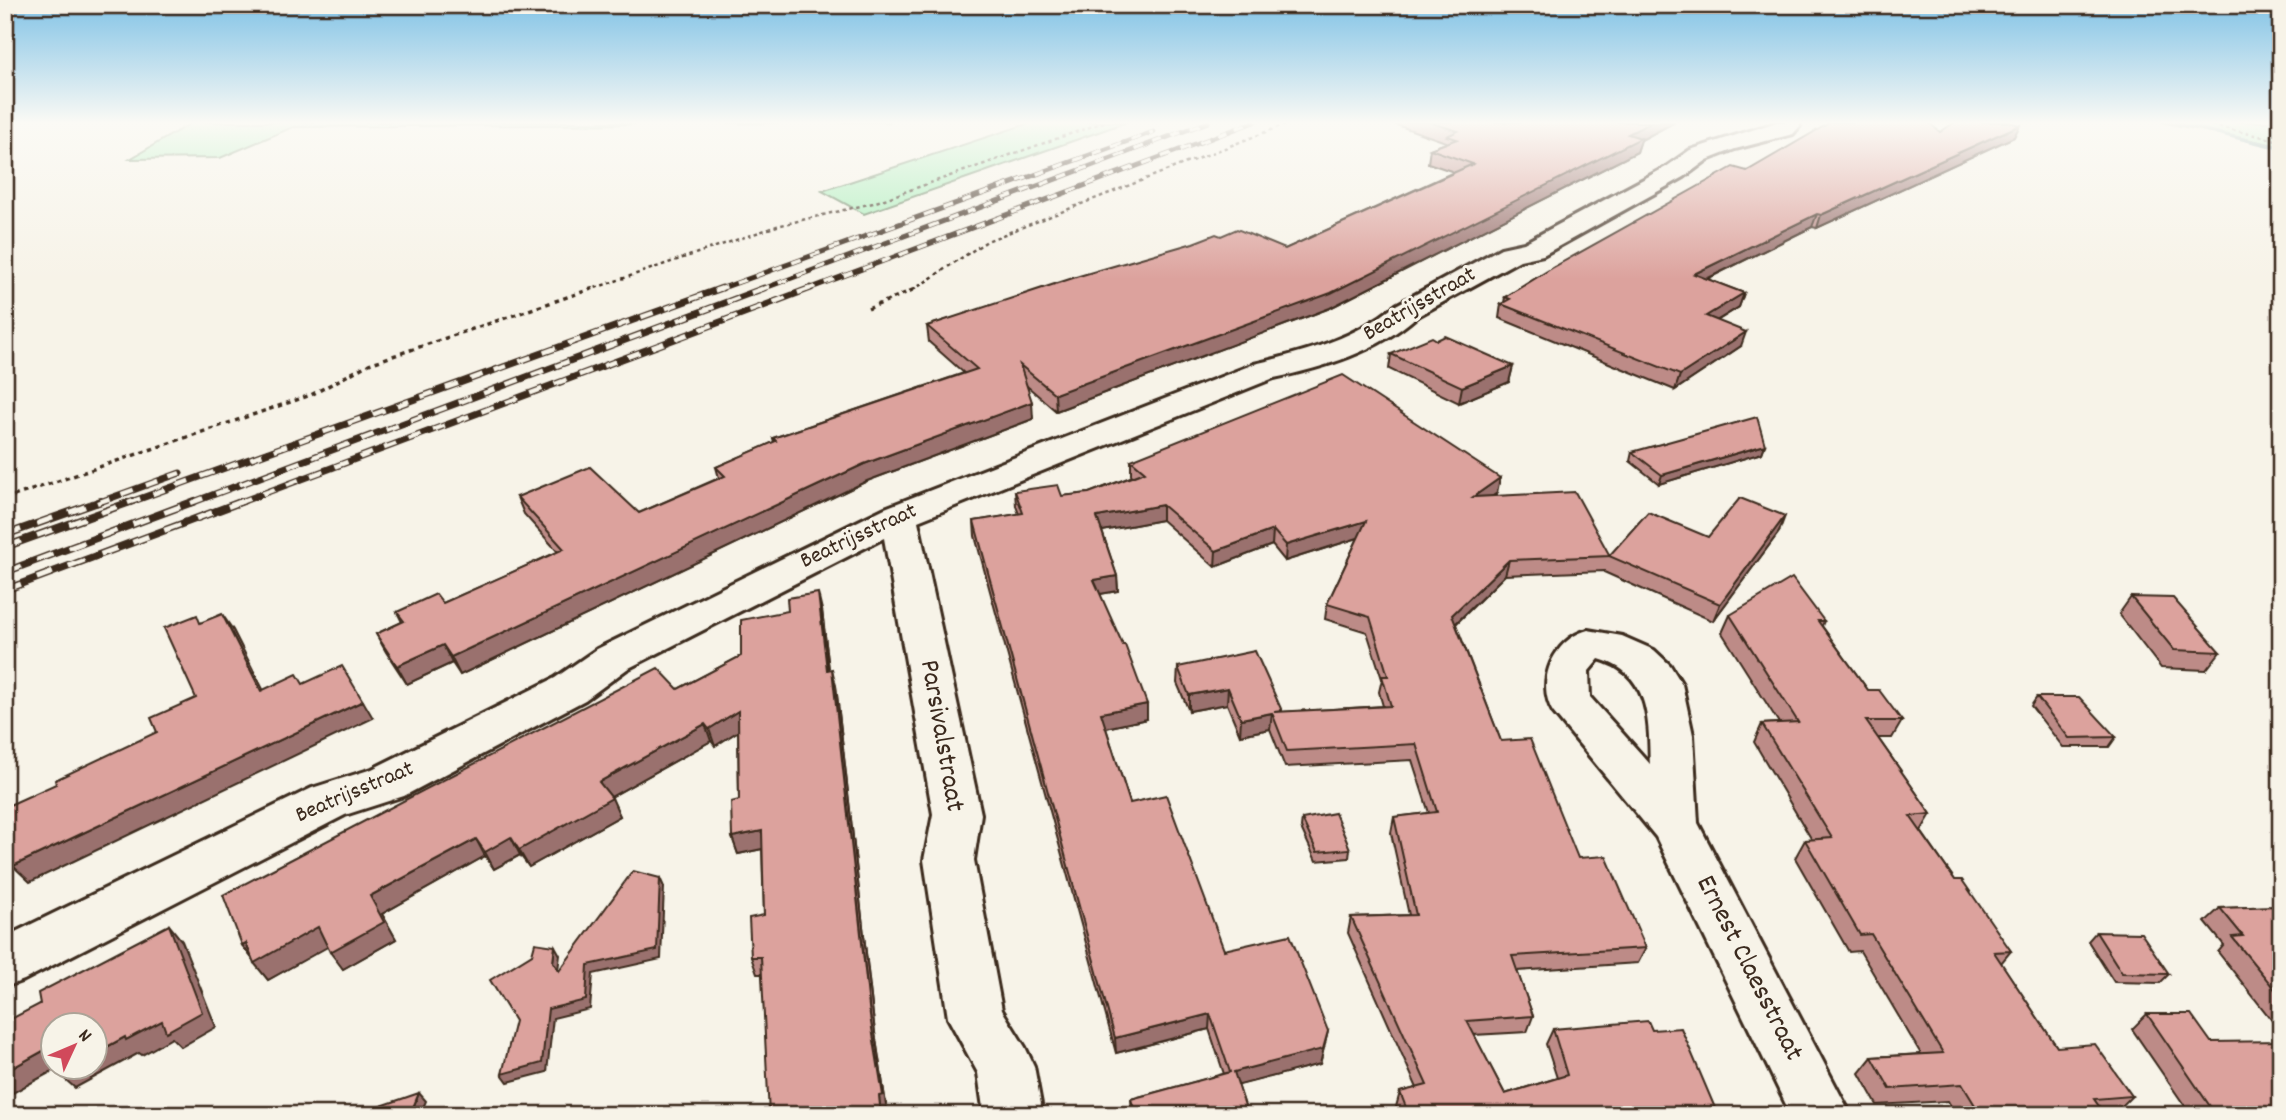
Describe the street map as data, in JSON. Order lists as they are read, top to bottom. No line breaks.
{"streets":{"street":["Beatrijsstraat","Parsivalstraat","Ernest Claesstraat"]},"crossings":[["Beatrijsstraat","Parsivalstraat"]],"north":"top right"}
